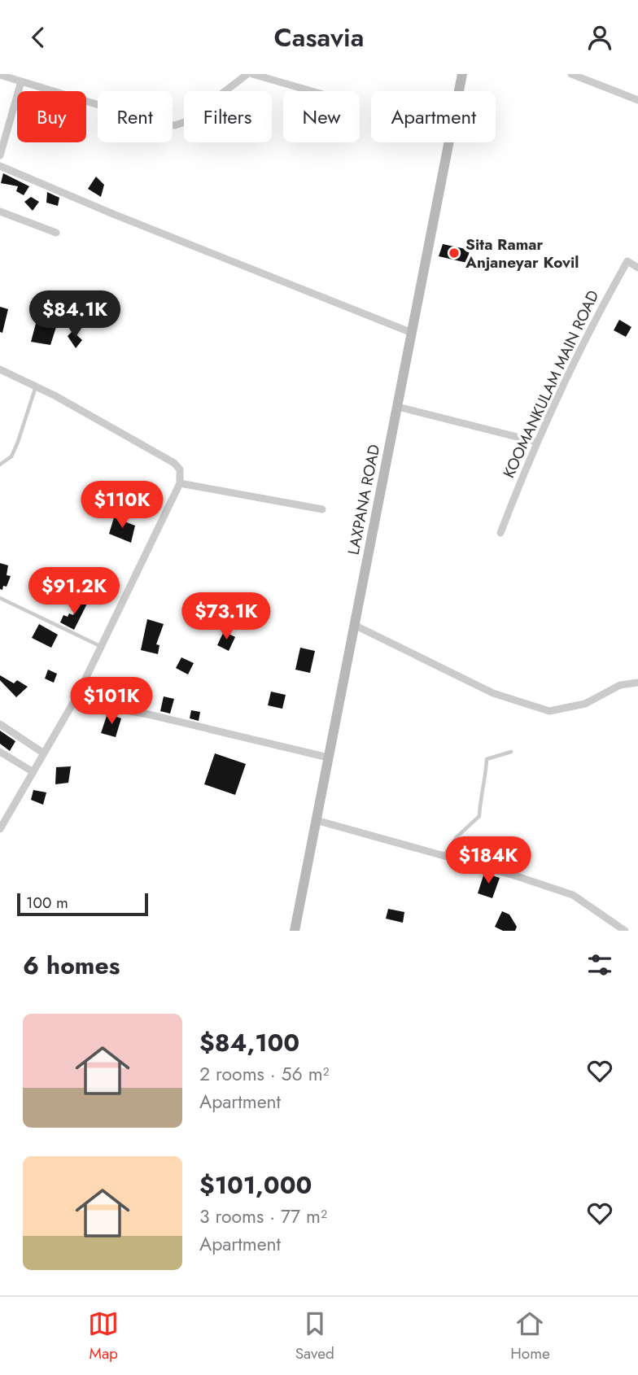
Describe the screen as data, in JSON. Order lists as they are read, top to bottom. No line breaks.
{"streets":{"street":["KOOMANKULAM MAIN ROAD","LAXPANA ROAD"]},"places":["Sita Ramar Anjaneyar Kovil"],"scale_bar":"100 m","page":{"header":"Casavia","chip":["Buy","Rent","Filters","New","Apartment"],"price":["$84.1K","$110K","$91.2K","$73.1K","$101K","$184K"],"scale":"100 m","heading":"6 homes","list":[{"name":"$84,100","note":"2 rooms · 56 m² · Apartment"},{"name":"$101,000","note":"3 rooms · 77 m² · Apartment"}],"tabs":["Map","Saved","Home"]}}
